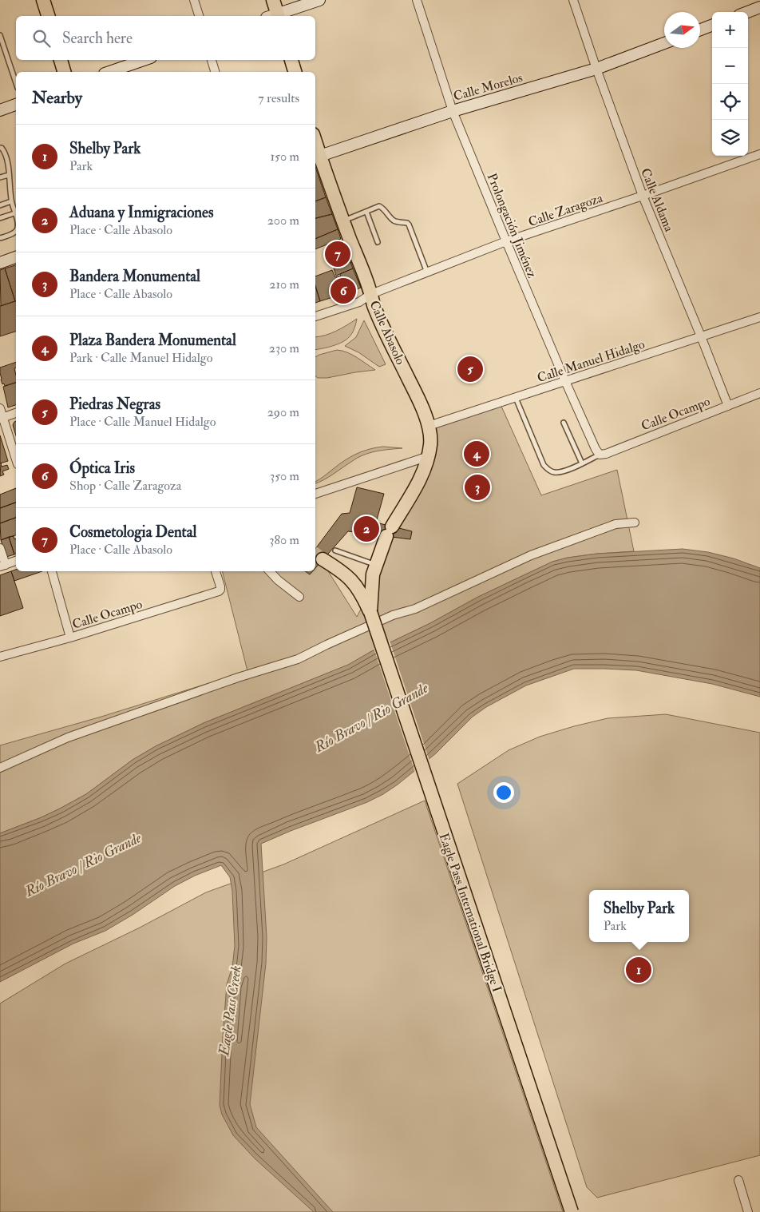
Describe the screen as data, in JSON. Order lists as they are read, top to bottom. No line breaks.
{"streets":{"main road":["Calle Morelos","Calle Abasolo","Eagle Pass International Bridge I"],"street":["Calle Aldama","Calle Zaragoza","Prolongación Jiménez","Calle Manuel Hidalgo","Calle Ocampo"]},"crossings":[["Calle Morelos","Calle Aldama"],["Calle Morelos","Prolongación Jiménez"],["Calle Morelos","Calle Abasolo"],["Calle Aldama","Calle Zaragoza"],["Calle Aldama","Calle Manuel Hidalgo"],["Calle Aldama","Calle Ocampo"],["Calle Zaragoza","Prolongación Jiménez"],["Calle Zaragoza","Calle Abasolo"],["Prolongación Jiménez","Calle Manuel Hidalgo"],["Prolongación Jiménez","Calle Ocampo"],["Calle Abasolo","Calle Manuel Hidalgo"],["Calle Abasolo","Eagle Pass International Bridge I"]],"water":["Río Bravo / Rio Grande","Eagle Pass Creek"],"north":"right","page":{"map_buttons":["+","−"],"search":"Search here","heading":["Nearby","7 results"],"list":[{"mark":"1","name":"Shelby Park","note":"Park","value":"150 m"},{"mark":"2","name":"Aduana y Inmigraciones","note":"Place · Calle Abasolo","value":"200 m"},{"mark":"3","name":"Bandera Monumental","note":"Place · Calle Abasolo","value":"210 m"},{"mark":"4","name":"Plaza Bandera Monumental","note":"Park · Calle Manuel Hidalgo","value":"230 m"},{"mark":"5","name":"Piedras Negras","note":"Place · Calle Manuel Hidalgo","value":"290 m"},{"mark":"6","name":"Óptica Iris","note":"Shop · Calle Zaragoza","value":"350 m"},{"mark":"7","name":"Cosmetologia Dental","note":"Place · Calle Abasolo","value":"380 m"}],"pins":["7","6","5","4","3","2","1"],"popup":["Shelby Park","Park"]}}
